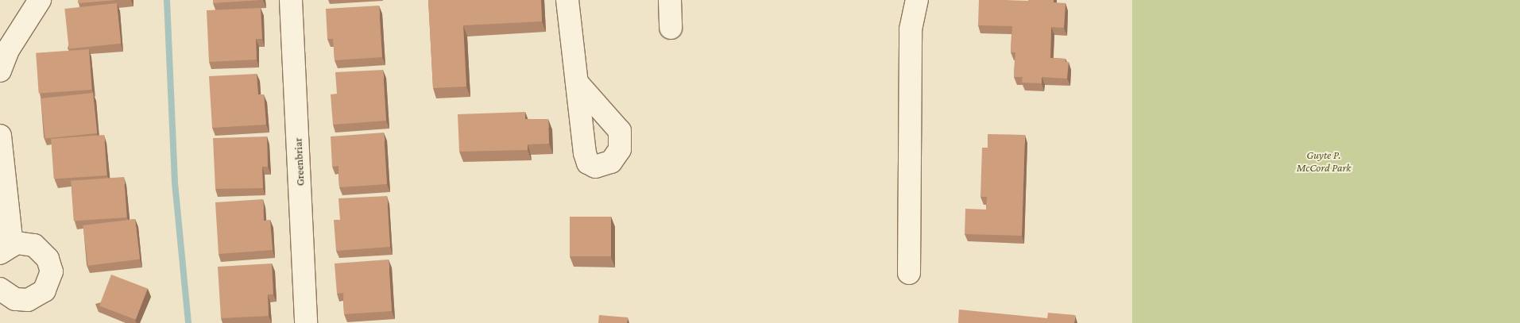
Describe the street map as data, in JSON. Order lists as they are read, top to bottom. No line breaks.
{"streets":{"street":["Greenbriar"]},"parks":["Guyte P. McCord Park"]}
